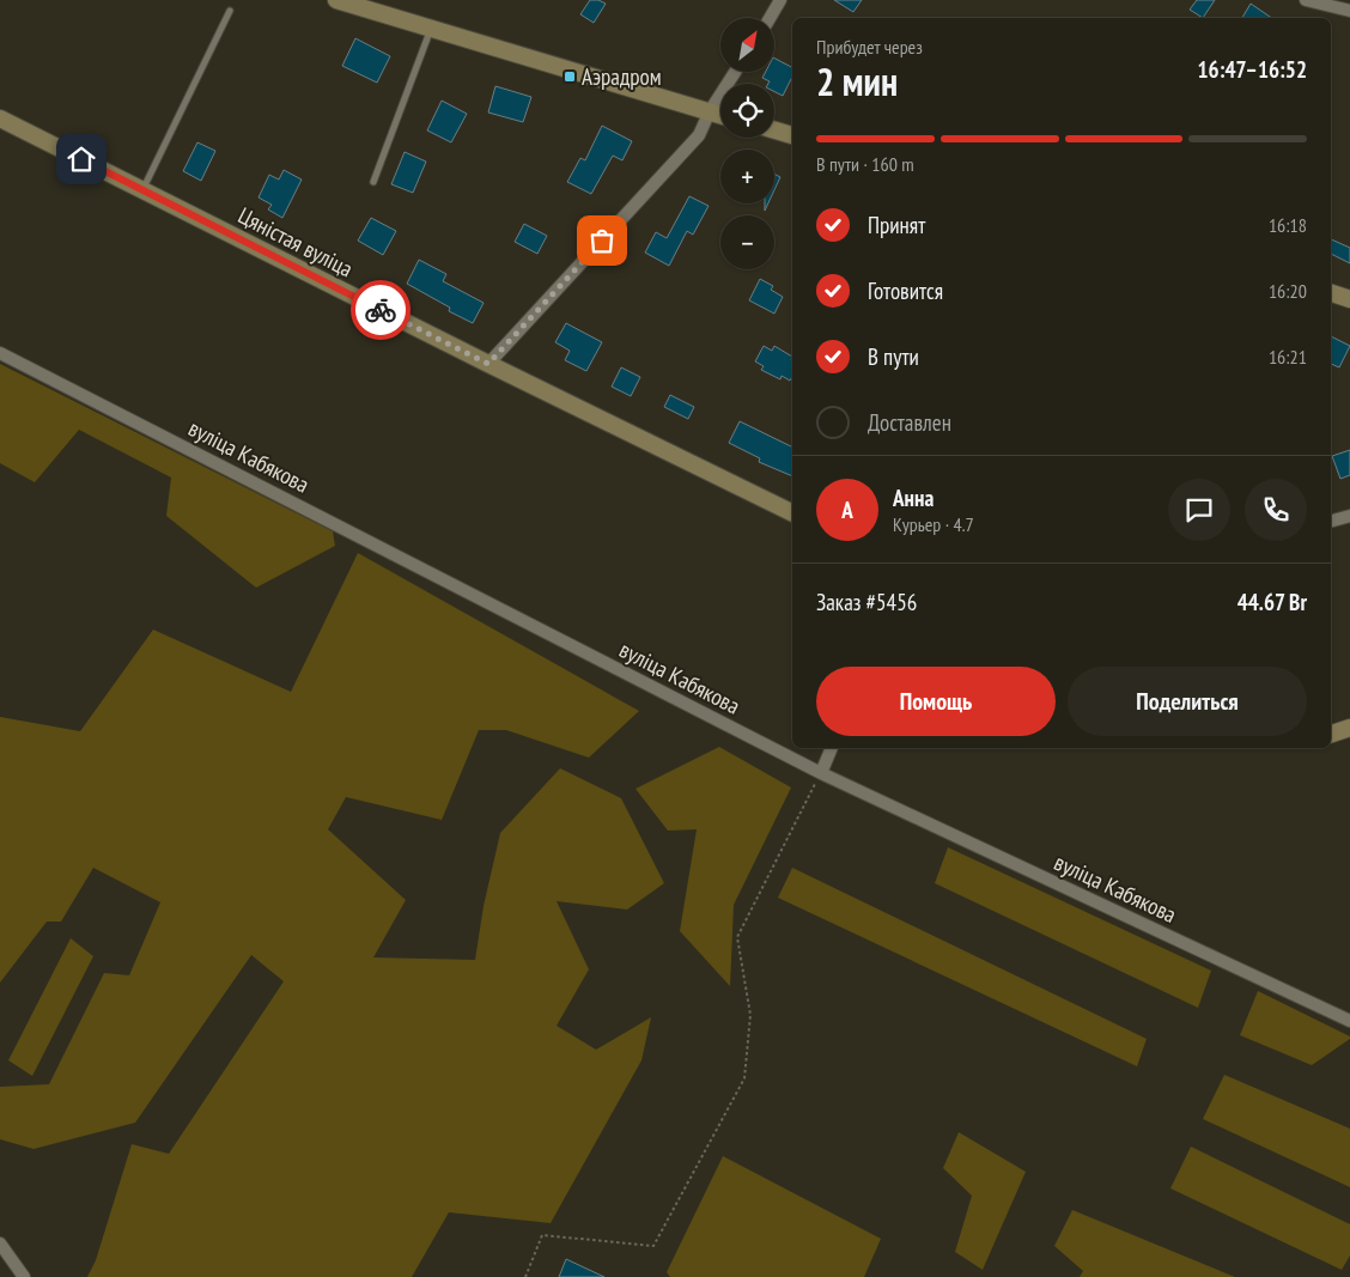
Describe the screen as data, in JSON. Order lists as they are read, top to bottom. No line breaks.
{"streets":{"street":["Цяністая вуліца","вуліца Кабякова"]},"places":{"transit":["Аэрадром"]},"north":"top right","page":{"map_buttons":["+","−"],"heading":["2 мин","Прибудет через","16:47–16:52"],"panel":["Анна","Курьер · 4.7","Заказ #5456","44.67 Br"],"bar":"В пути · 160 m","list":[["Принят","16:18"],["Готовится","16:20"],["В пути","16:21"],"Доставлен"],"round":"А","buttons":["Помощь","Поделиться"]}}
